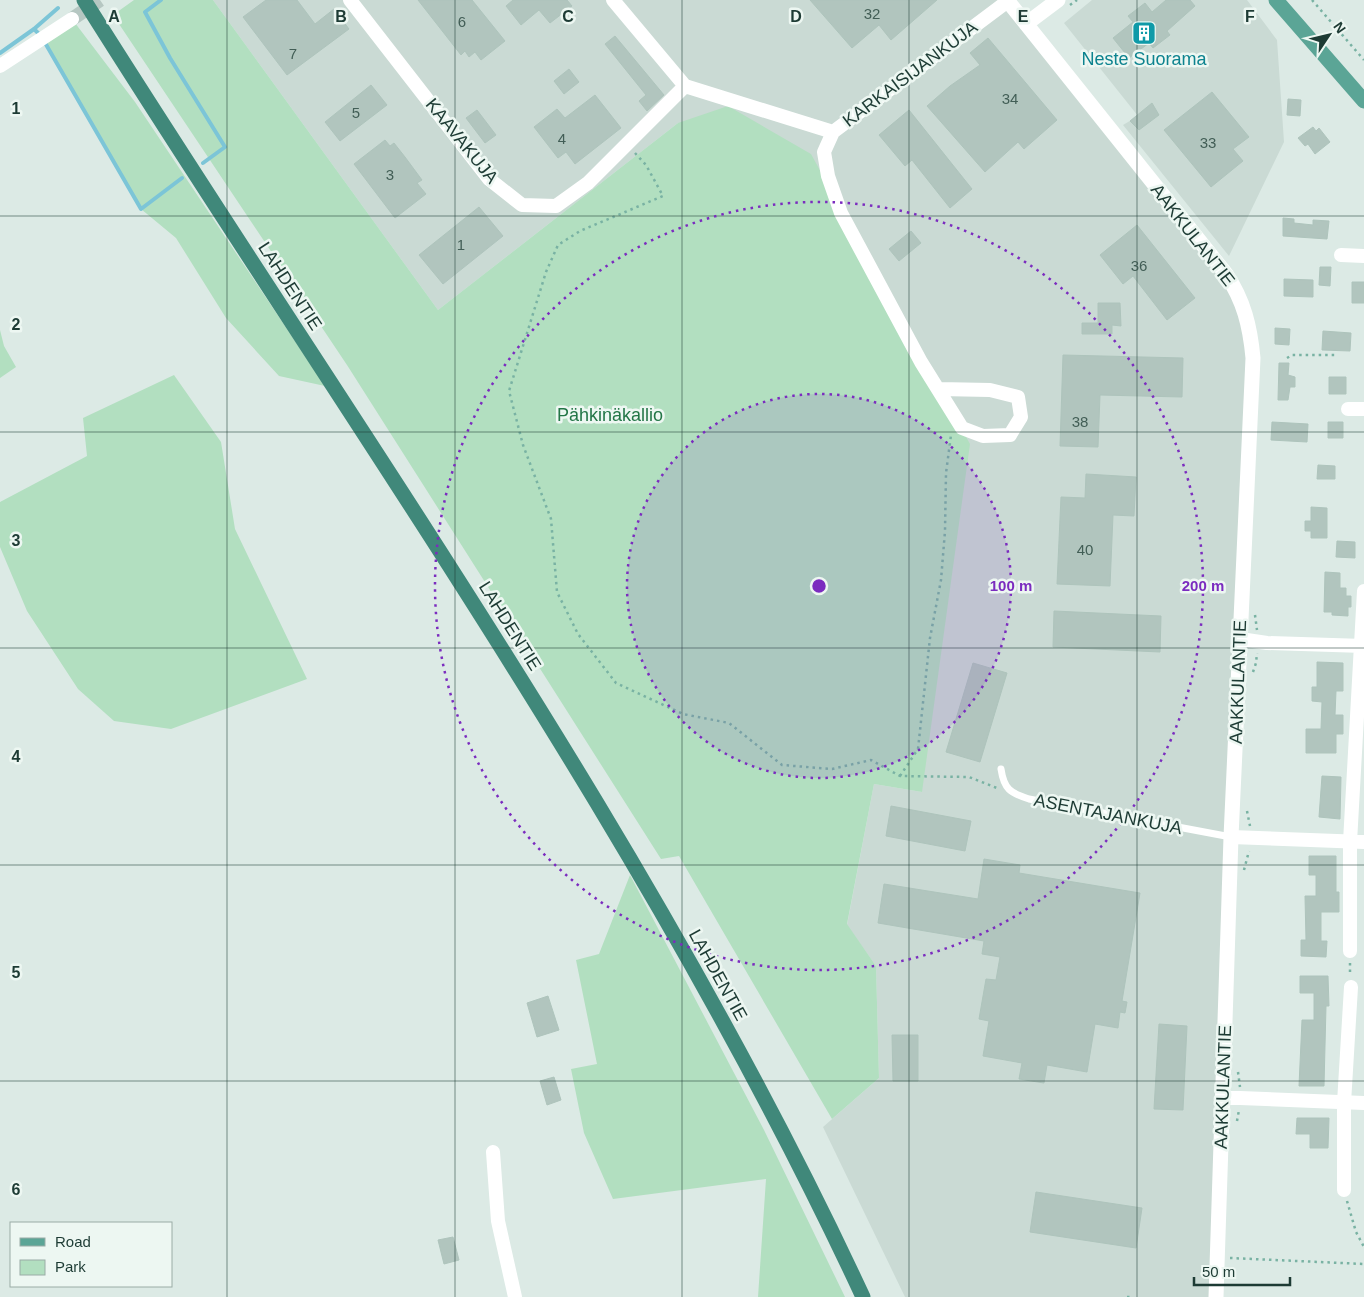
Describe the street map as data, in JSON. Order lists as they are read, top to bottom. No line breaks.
{"streets":{"highway":["LAHDENTIE"],"street":["KARKAISIJANKUJA","KAAVAKUJA","AAKKULANTIE"],"lane":["ASENTAJANKUJA"]},"crossings":[["KARKAISIJANKUJA","KAAVAKUJA"],["KARKAISIJANKUJA","AAKKULANTIE"],["AAKKULANTIE","ASENTAJANKUJA"]],"parks":["Pähkinäkallio"],"places":{"building":["Neste Suorama"]},"house_numbers":["32","6","7","34","5","4","33","3","1","36","38","40"],"legend":["Road","Park"],"scale_bar":"50 m","north":"top right","grid":{"columns":["A","B","C","D","E","F"],"rows":["1","2","3","4","5","6"]},"rings":["100 m","200 m"]}
